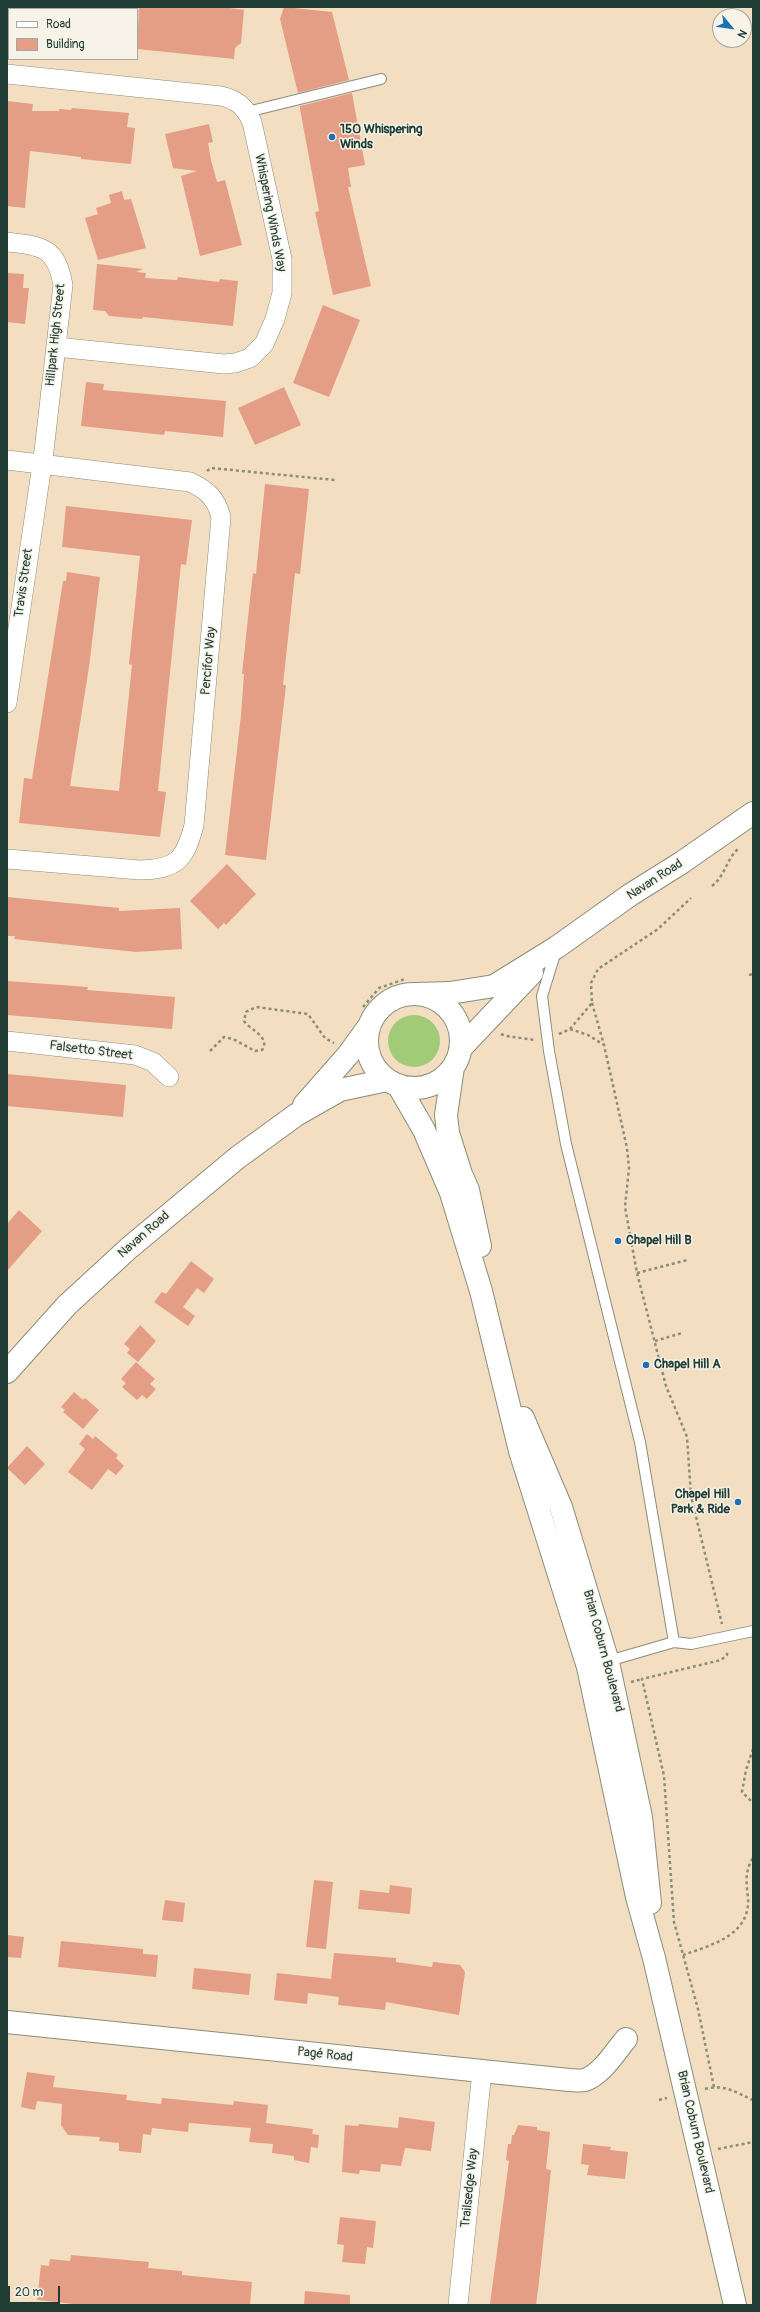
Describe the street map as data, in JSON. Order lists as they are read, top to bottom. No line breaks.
{"streets":{"main road":["Navan Road","Brian Coburn Boulevard","Pagé Road"],"street":["Whispering Winds Way","Hillpark High Street","Travis Street","Percifor Way","Falsetto Street","Trailsedge Way"]},"crossings":[["Whispering Winds Way","Hillpark High Street"],["Hillpark High Street","Travis Street"],["Hillpark High Street","Percifor Way"],["Travis Street","Percifor Way"],["Navan Road","Brian Coburn Boulevard"],["Pagé Road","Trailsedge Way"]],"places":["150 Whispering Winds","Chapel Hill B","Chapel Hill A","Chapel Hill Park & Ride"],"legend":["Road","Building"],"scale_bar":"20 m","north":"bottom right"}
